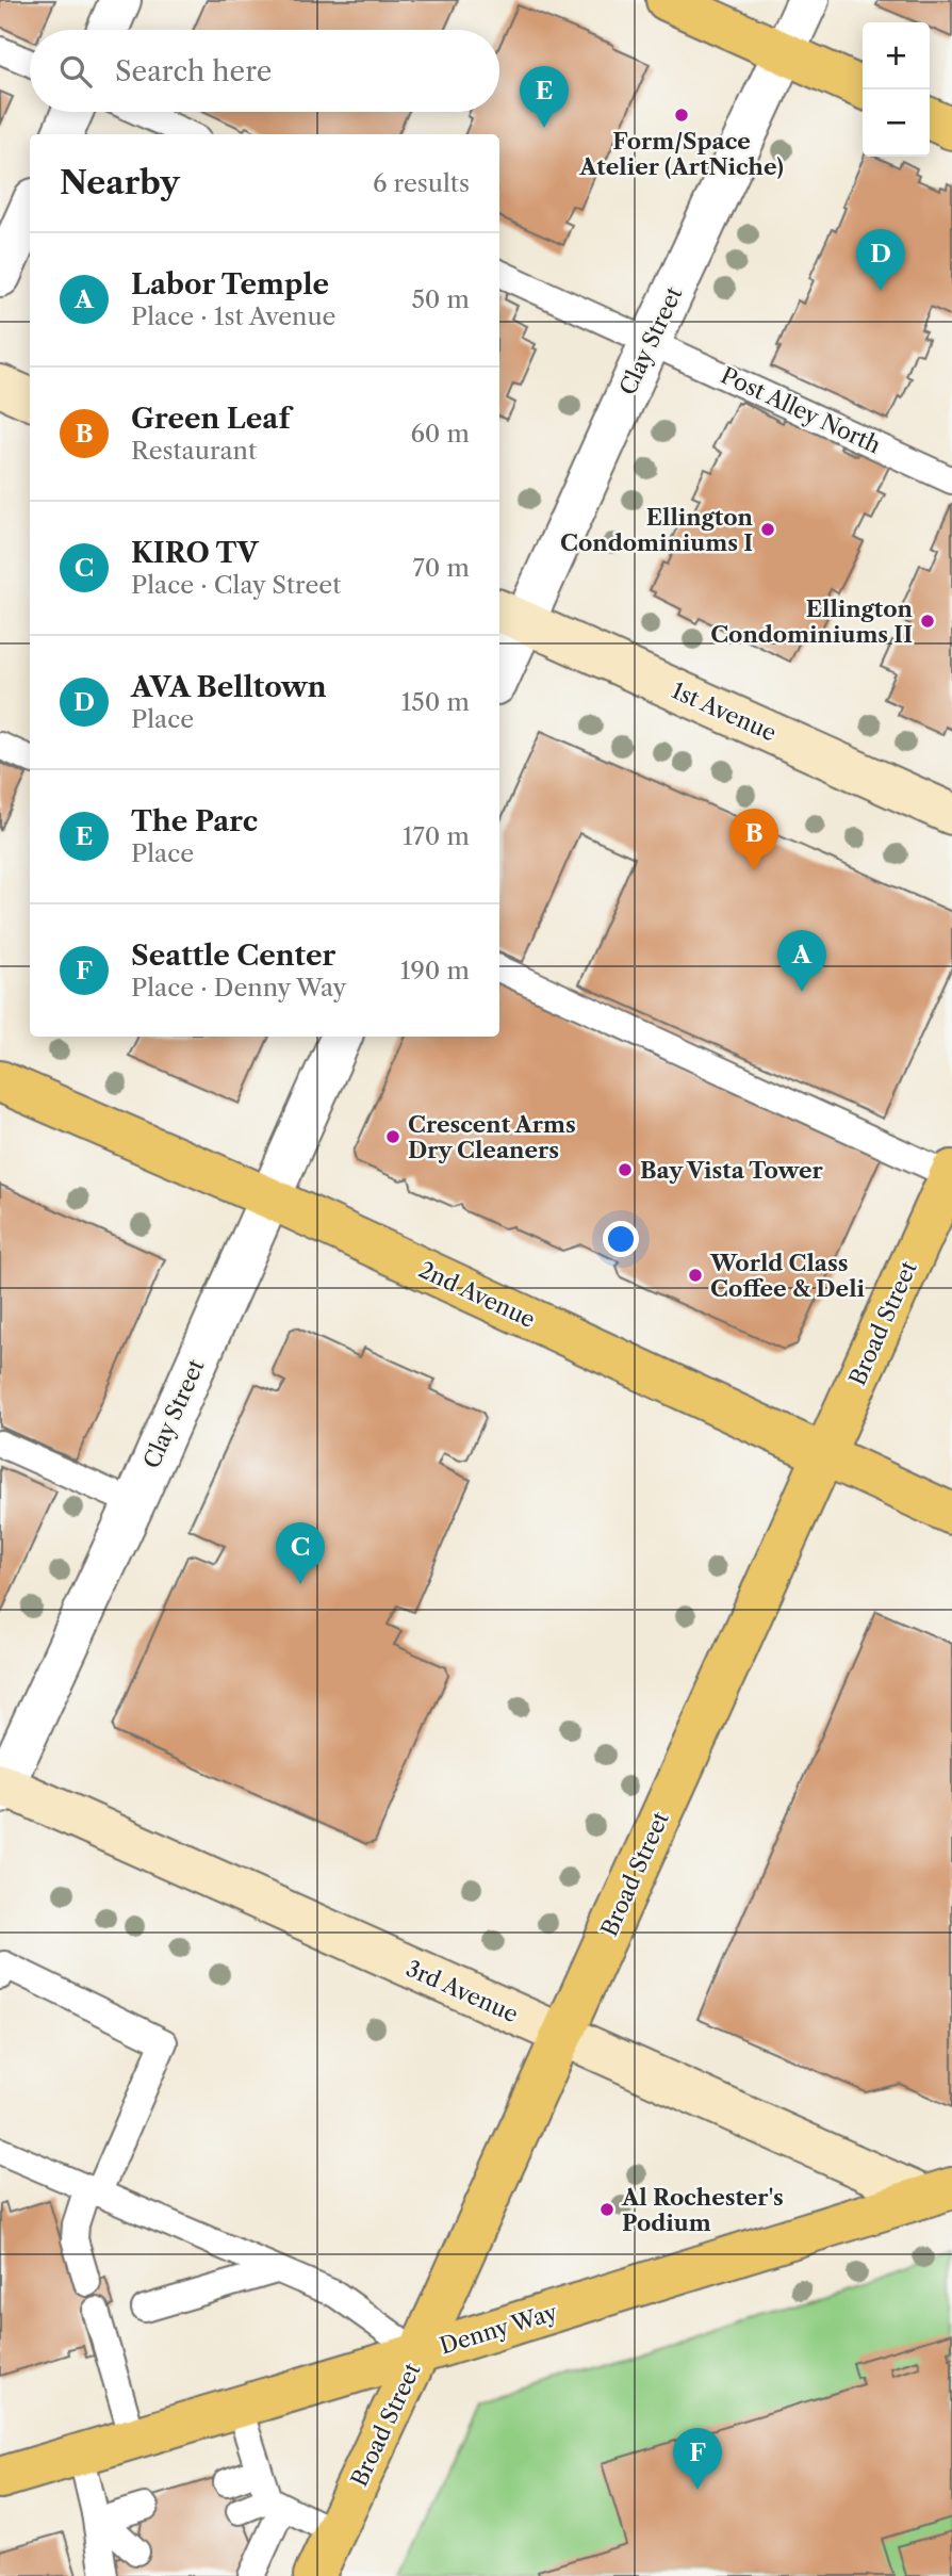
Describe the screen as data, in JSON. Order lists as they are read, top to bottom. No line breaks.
{"streets":{"main road":["1st Avenue","2nd Avenue","Broad Street","3rd Avenue","Denny Way"],"street":["Clay Street"],"lane":["Post Alley North"]},"crossings":[["Clay Street","Post Alley North"],["Clay Street","1st Avenue"],["Clay Street","2nd Avenue"],["Clay Street","3rd Avenue"],["2nd Avenue","Broad Street"],["Broad Street","3rd Avenue"],["Broad Street","Denny Way"],["3rd Avenue","Denny Way"]],"places":["Form/Space Atelier (ArtNiche)","Ellington Condominiums I","Ellington Condominiums II","Crescent Arms Dry Cleaners","Bay Vista Tower","World Class Coffee & Deli","Al Rochester's Podium"],"page":{"map_buttons":["+","−"],"search":"Search here","pins":["E","D","B","A","C","F"],"heading":["Nearby","6 results"],"list":[{"mark":"A","name":"Labor Temple","note":"Place · 1st Avenue","value":"50 m"},{"mark":"B","name":"Green Leaf","note":"Restaurant","value":"60 m"},{"mark":"C","name":"KIRO TV","note":"Place · Clay Street","value":"70 m"},{"mark":"D","name":"AVA Belltown","note":"Place","value":"150 m"},{"mark":"E","name":"The Parc","note":"Place","value":"170 m"},{"mark":"F","name":"Seattle Center","note":"Place · Denny Way","value":"190 m"}]}}
